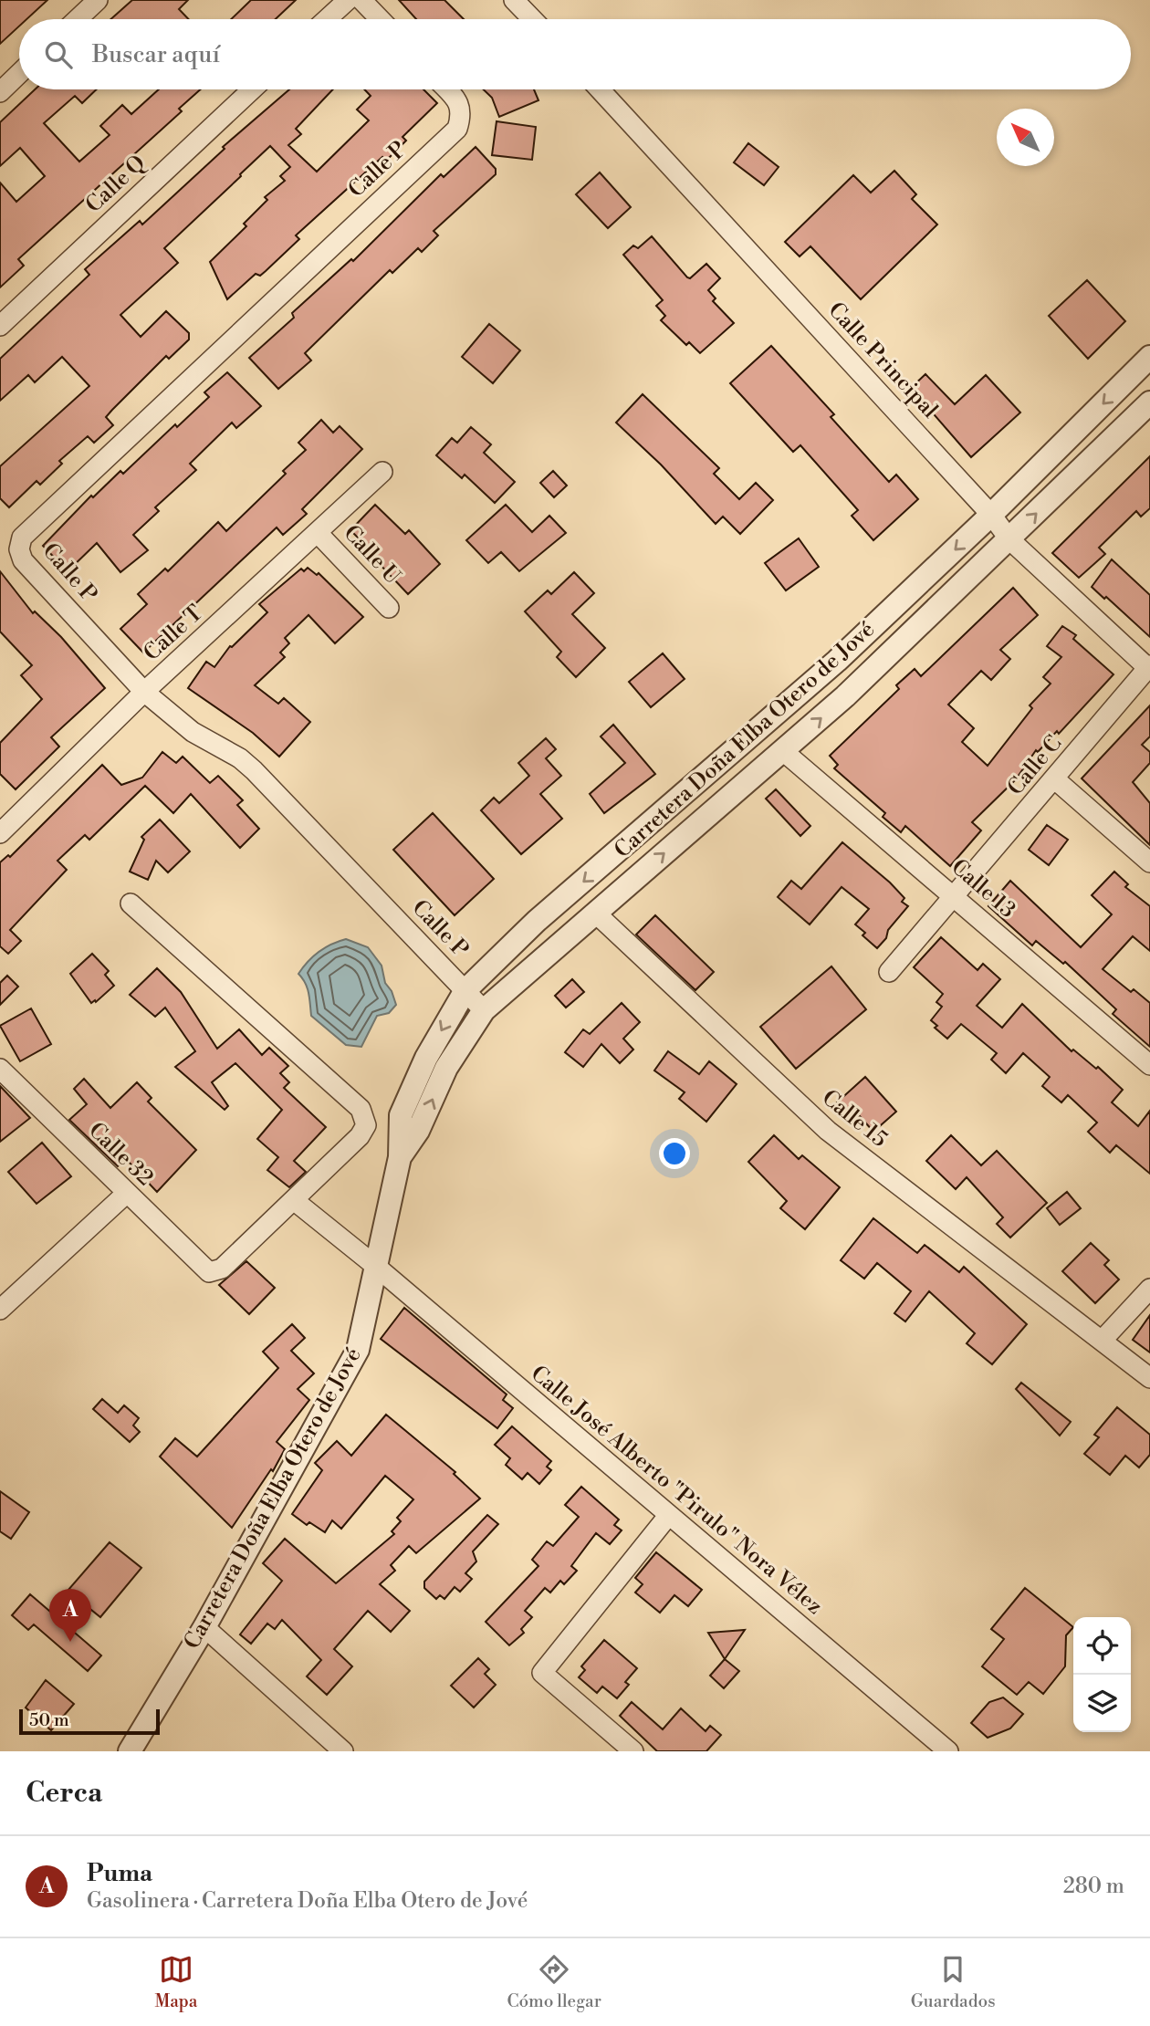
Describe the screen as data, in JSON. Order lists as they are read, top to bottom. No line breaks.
{"streets":{"street":["Calle P","Calle Q","Calle Principal","Calle U","Calle T","Carretera Doña Elba Otero de Jové","Calle C","Calle 13","Calle 15","Calle 32","Calle José Alberto \"Pirulo\" Nora Vélez"]},"crossings":[["Calle P","Calle T"],["Calle P","Carretera Doña Elba Otero de Jové"],["Calle Principal","Carretera Doña Elba Otero de Jové"],["Calle Principal","Calle C"],["Calle U","Calle T"],["Carretera Doña Elba Otero de Jové","Calle 13"],["Carretera Doña Elba Otero de Jové","Calle 15"],["Carretera Doña Elba Otero de Jové","Calle José Alberto \"Pirulo\" Nora Vélez"],["Calle C","Calle 13"],["Calle 32","Calle José Alberto \"Pirulo\" Nora Vélez"]],"scale_bar":"50 m","north":"top left","page":{"search":"Buscar aquí","pins":"A","scale":"50 m","heading":"Cerca","list":[{"mark":"A","name":"Puma","note":"Gasolinera · Carretera Doña Elba Otero de Jové","value":"280 m"}],"nav":["Mapa","Cómo llegar","Guardados"]}}
